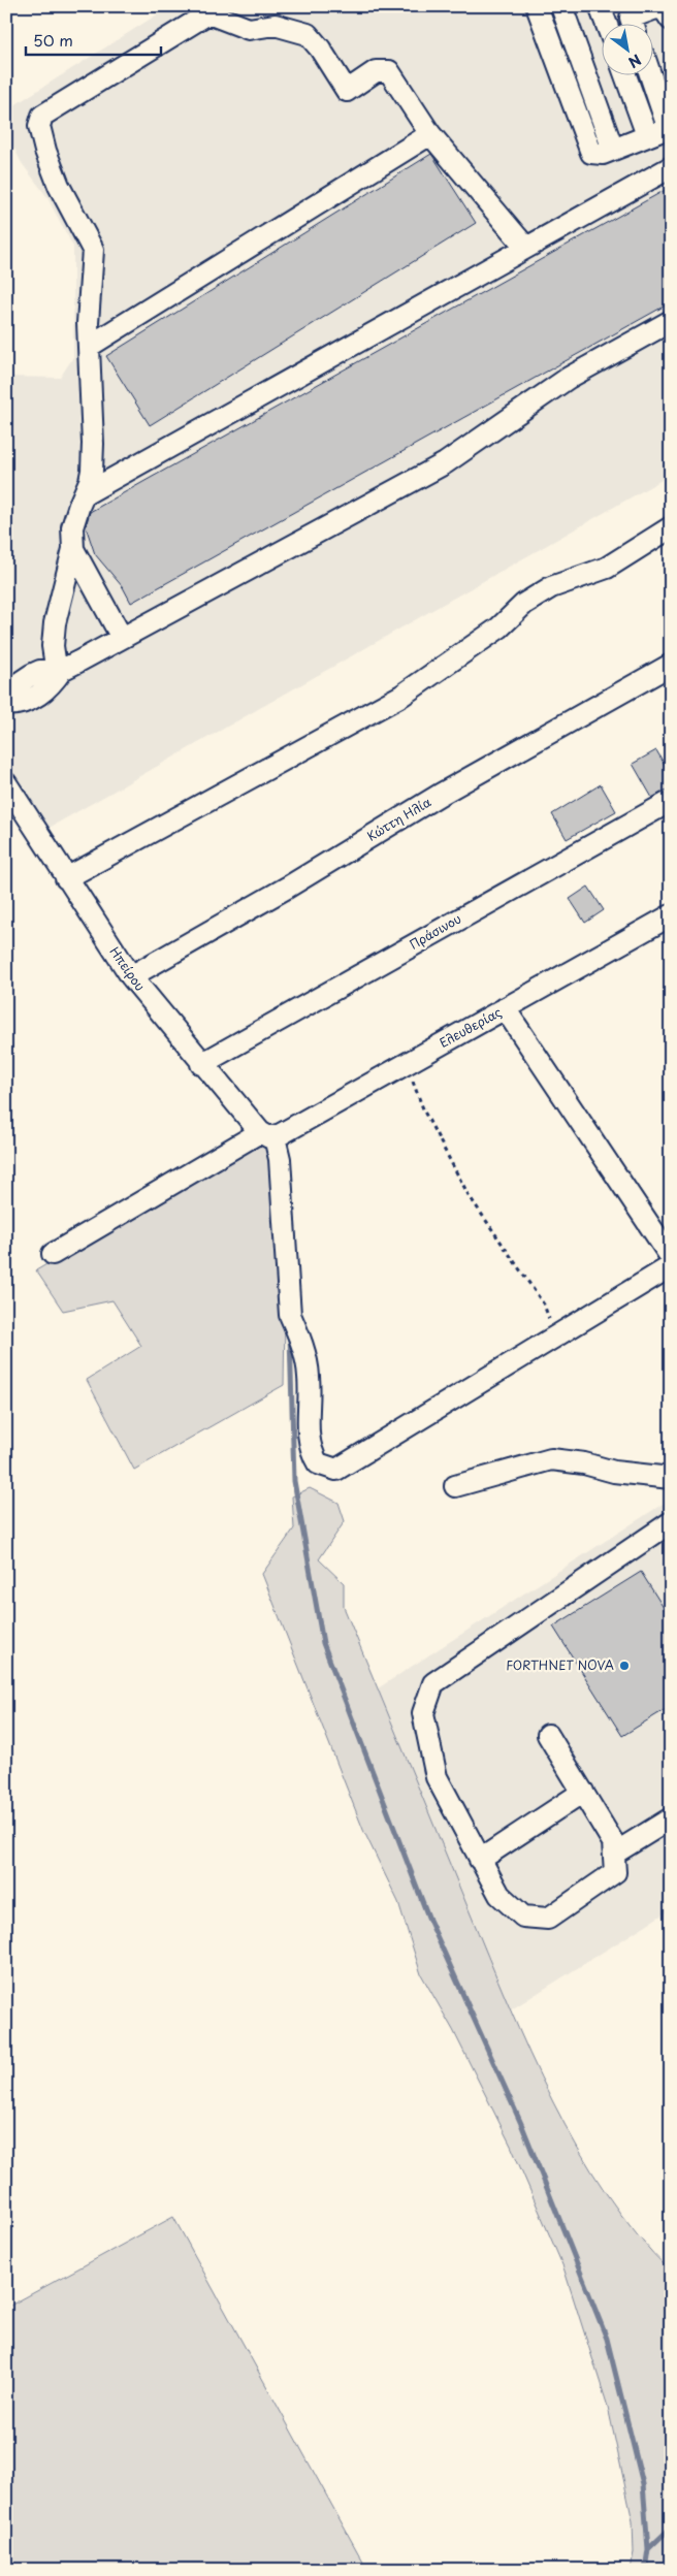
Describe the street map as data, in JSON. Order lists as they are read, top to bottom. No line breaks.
{"streets":{"street":["Κώττη Ηλία","Πράσινου","Ηπείρου","Ελευθερίας"]},"crossings":[["Κώττη Ηλία","Ηπείρου"],["Πράσινου","Ηπείρου"],["Ηπείρου","Ελευθερίας"]],"places":["FORTHNET NOVA"],"scale_bar":"50 m","north":"bottom right"}
